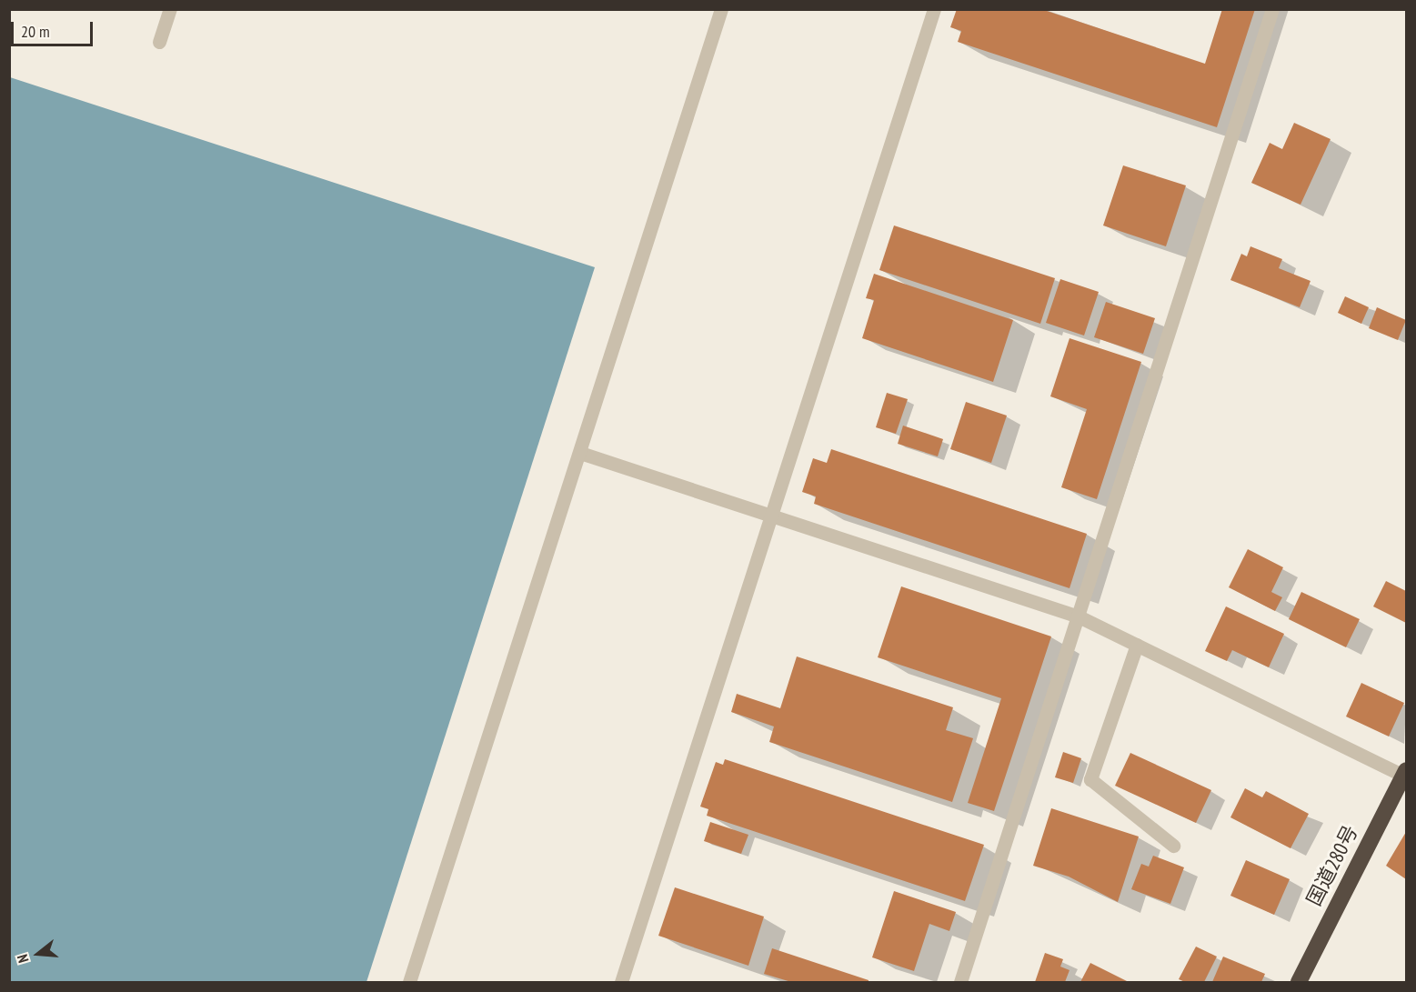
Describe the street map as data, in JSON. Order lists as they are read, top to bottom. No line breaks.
{"streets":{"highway":["国道280号"]},"scale_bar":"20 m","north":"left"}
